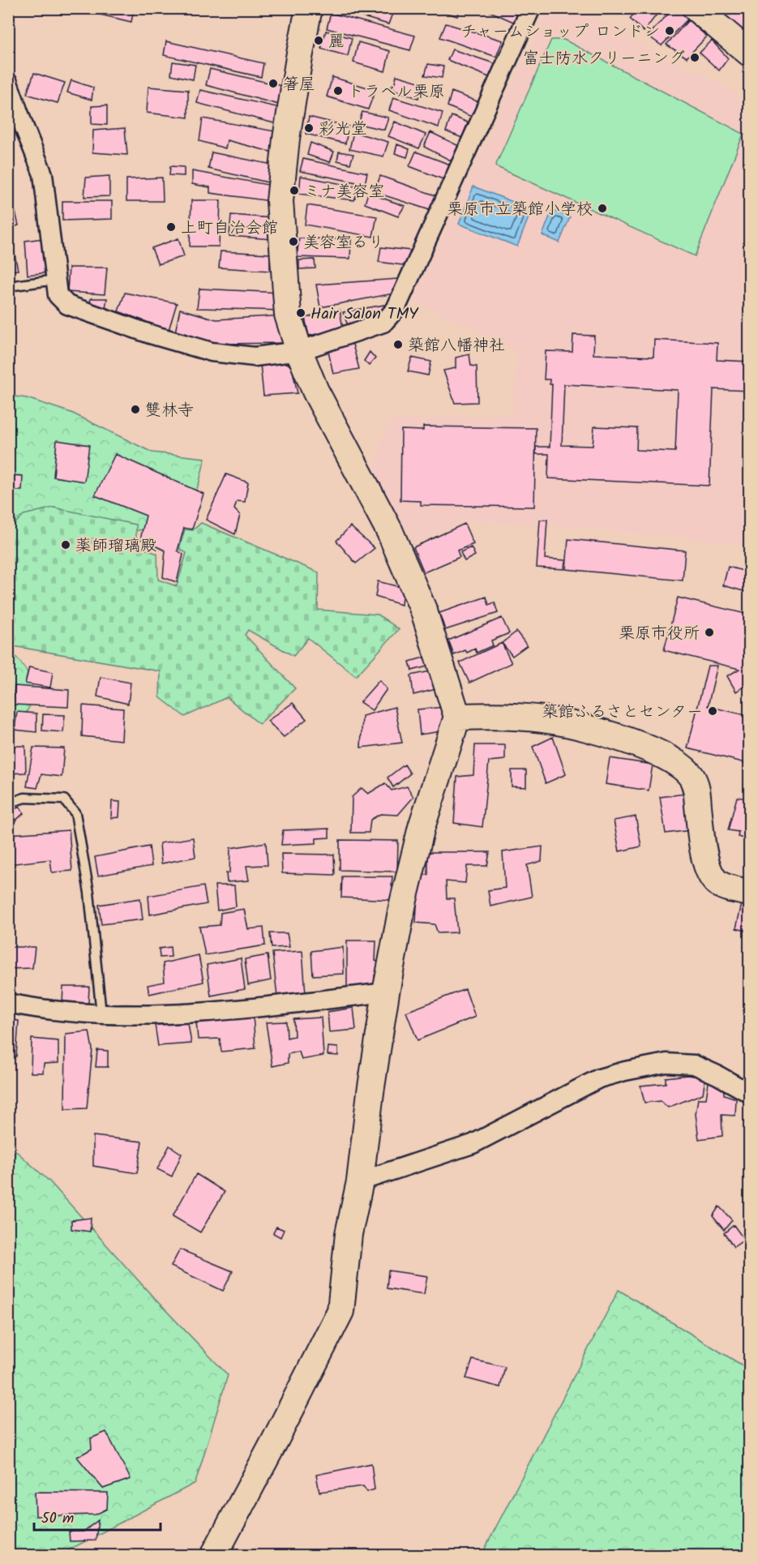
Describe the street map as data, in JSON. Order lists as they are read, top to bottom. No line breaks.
{"places":["チャームショップ ロンドン","麗","富士防水クリーニング","箸屋","トラベル栗原","彩光堂","ミナ美容室","栗原市立築館小学校","上町自治会館","美容室るり","Hair Salon TMY","築館八幡神社","雙林寺","薬師瑠璃殿","栗原市役所","築館ふるさとセンター"],"scale_bar":"50 m"}
